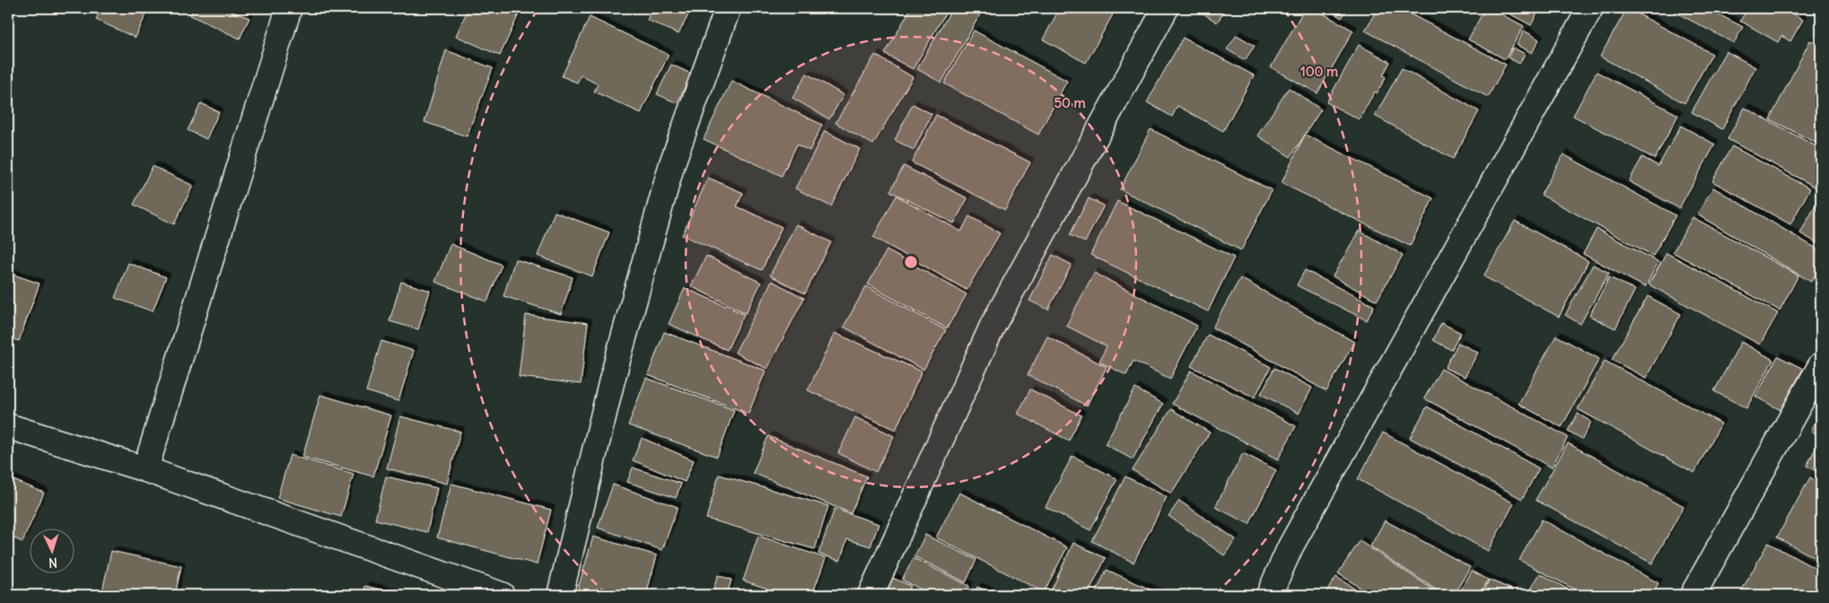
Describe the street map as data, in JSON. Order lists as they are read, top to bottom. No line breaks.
{"north":"bottom","rings":["100 m","50 m"]}
